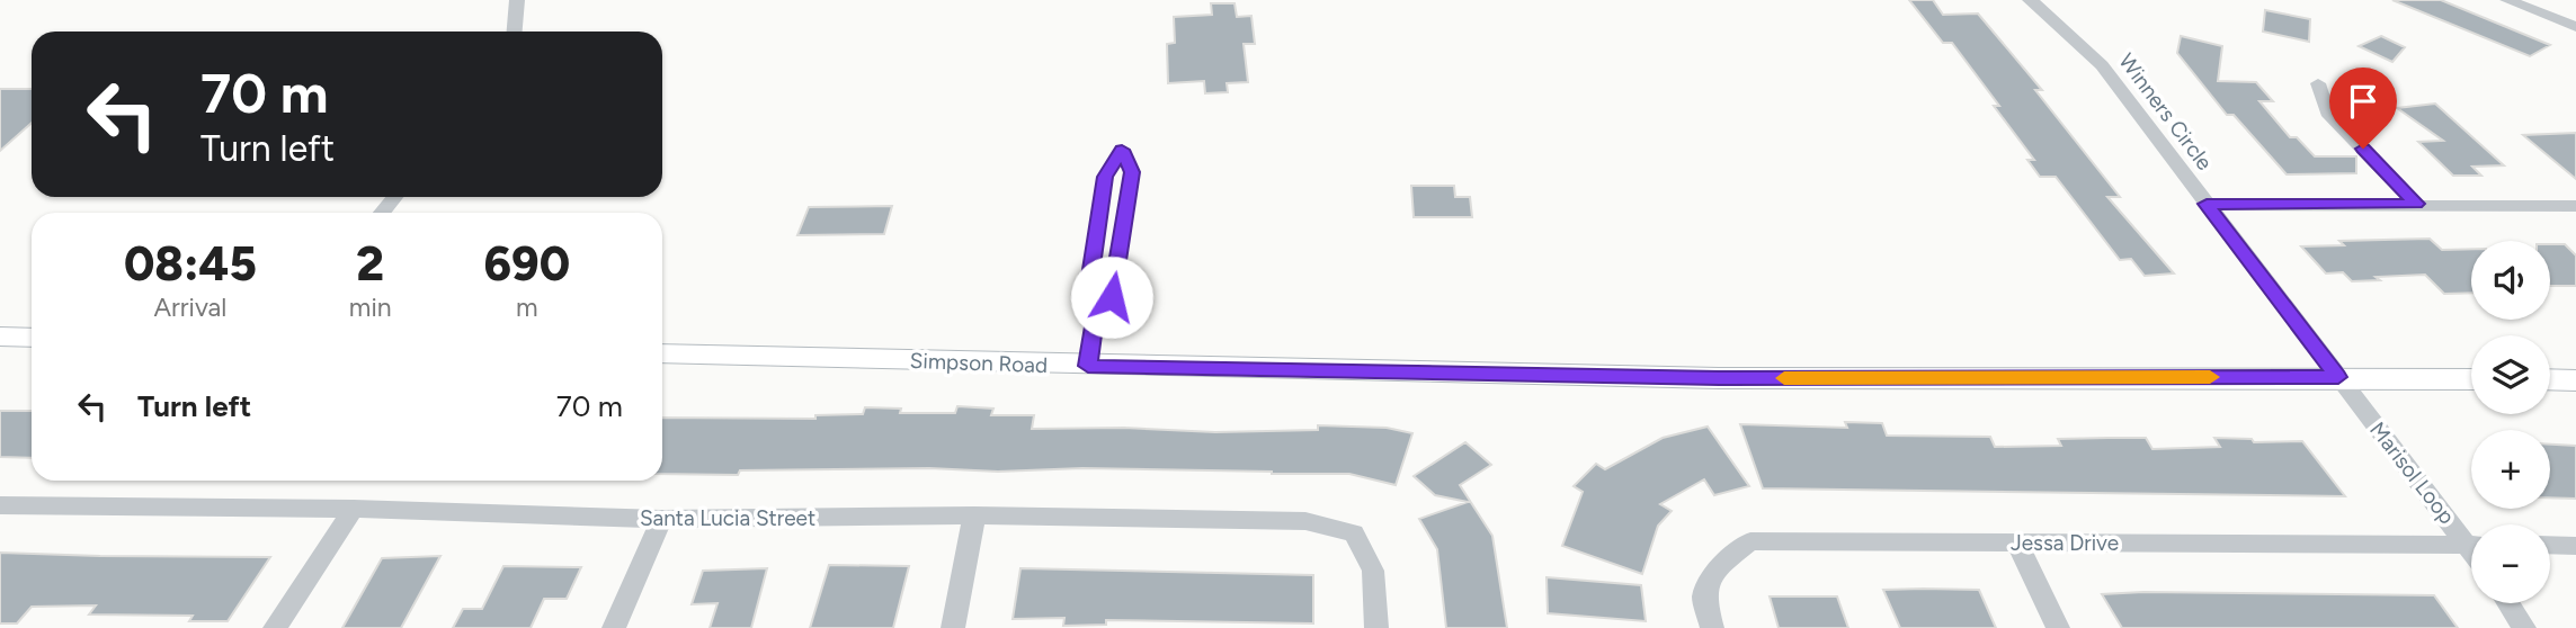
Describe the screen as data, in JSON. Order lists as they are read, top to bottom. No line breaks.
{"streets":{"main road":["Simpson Road"],"street":["Winners Circle","Marisol Loop","Santa Lucia Street","Jessa Drive"]},"crossings":[["Winners Circle","Simpson Road"],["Winners Circle","Marisol Loop"],["Simpson Road","Marisol Loop"]],"page":{"turn":["70 m","Turn left"],"eta":["08:45","Arrival","2","min","690","m"],"map_buttons":["+","−"],"list":[{"name":"Turn left","value":"70 m"}]}}
